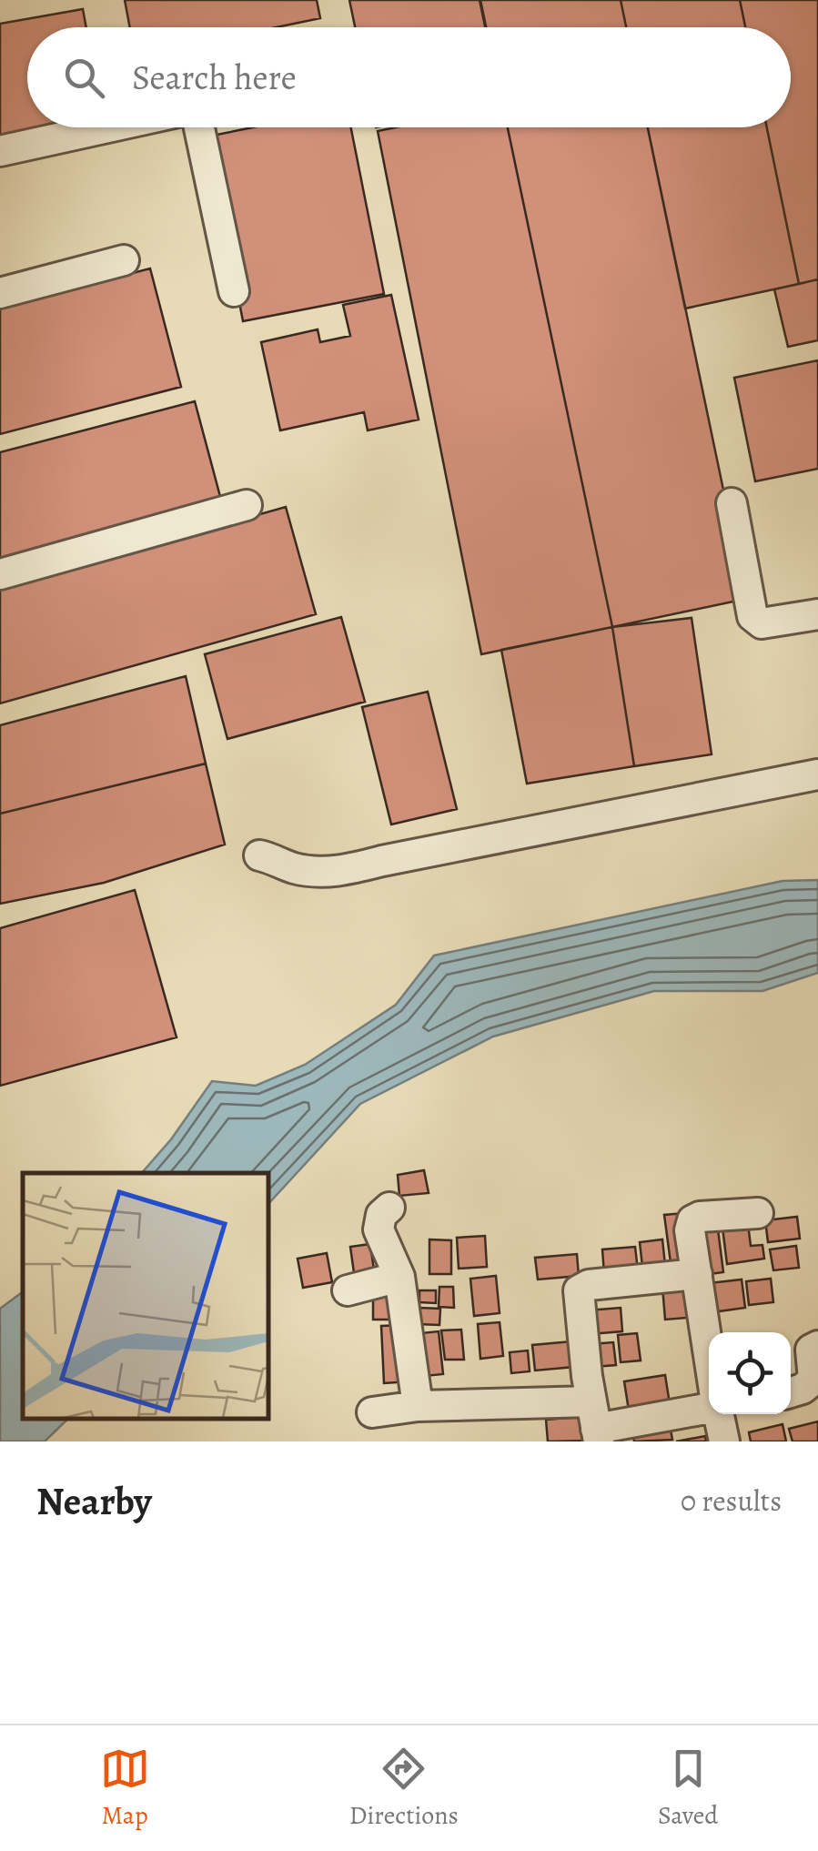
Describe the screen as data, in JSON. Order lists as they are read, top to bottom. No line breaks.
{"page":{"search":"Search here","heading":["Nearby","0 results"],"nav":["Map","Directions","Saved"]}}
